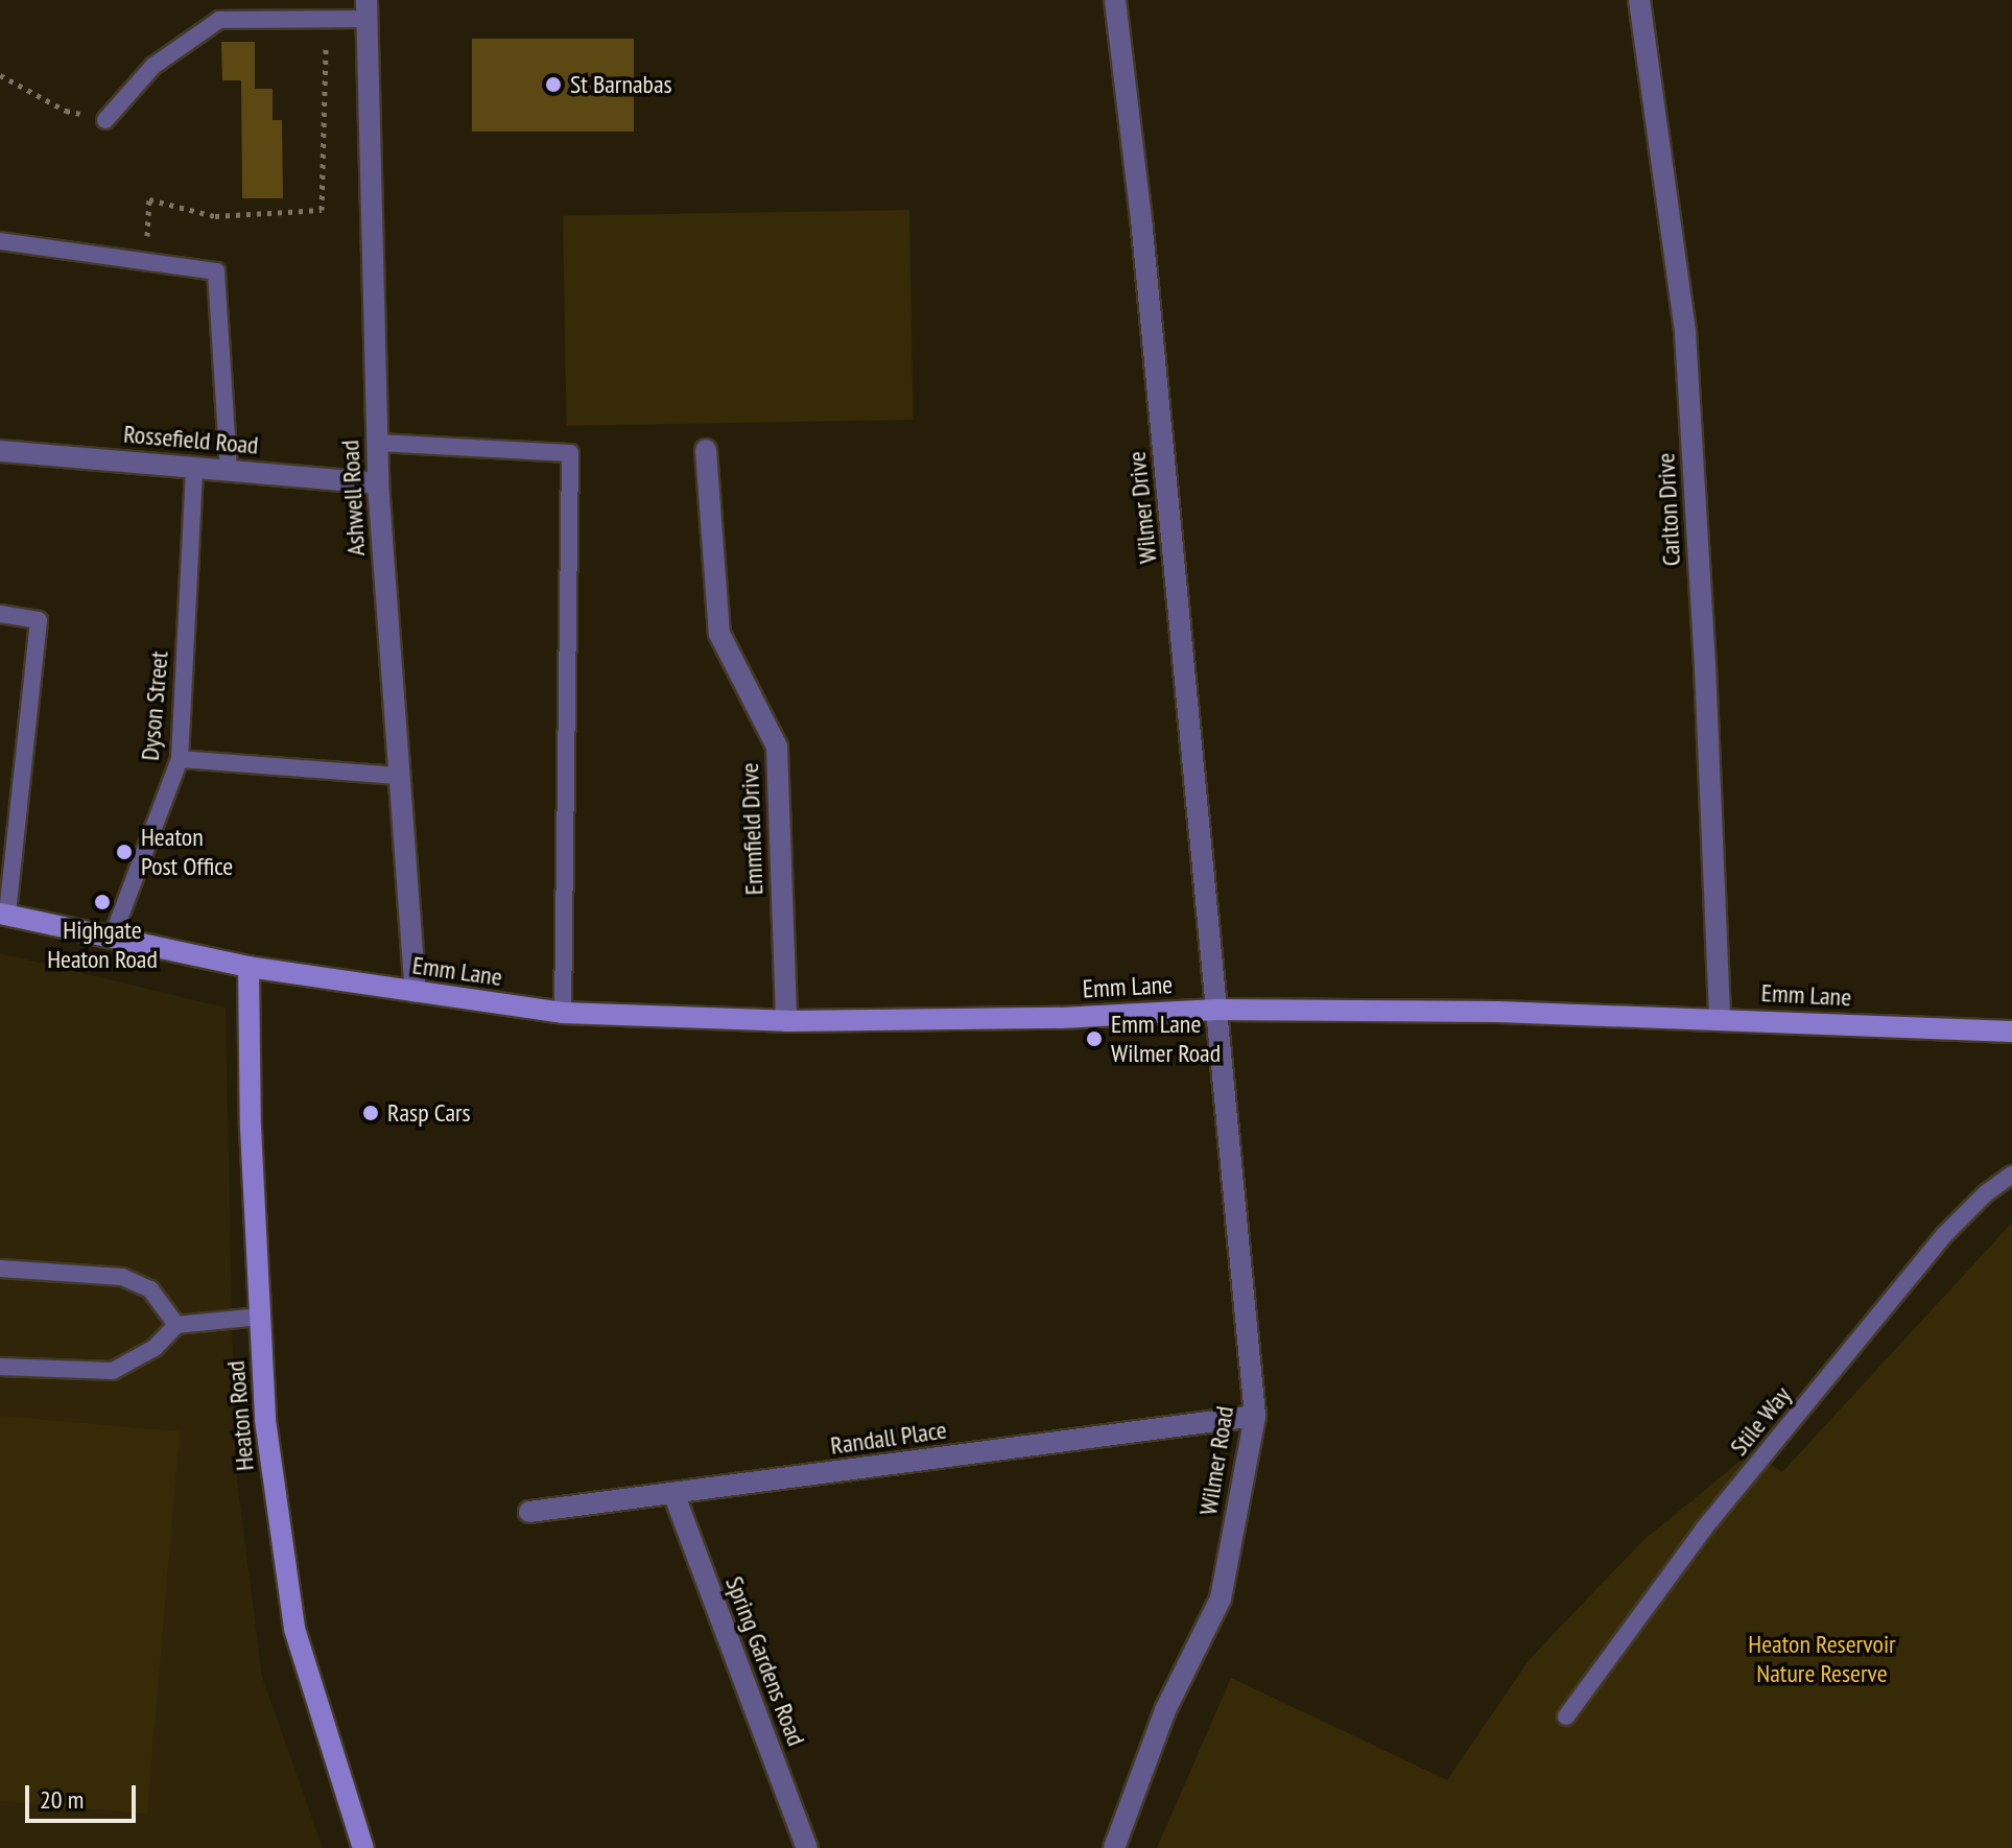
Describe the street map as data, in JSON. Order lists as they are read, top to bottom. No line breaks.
{"streets":{"street":["Rossefield Road","Ashwell Road","Wilmer Drive","Carlton Drive","Emmfield Drive","Emm Lane","Heaton Road","Randall Place","Wilmer Road","Spring Gardens Road"],"lane":["Dyson Street","Stile Way"]},"crossings":[["Rossefield Road","Ashwell Road"],["Rossefield Road","Dyson Street"],["Ashwell Road","Emm Lane"],["Wilmer Drive","Emm Lane"],["Wilmer Drive","Wilmer Road"],["Carlton Drive","Emm Lane"],["Dyson Street","Emm Lane"],["Emmfield Drive","Emm Lane"],["Emm Lane","Heaton Road"],["Emm Lane","Wilmer Road"],["Randall Place","Wilmer Road"],["Randall Place","Spring Gardens Road"]],"parks":["Heaton Reservoir Nature Reserve"],"places":["St Barnabas","Heaton Post Office","Highgate Heaton Road","Emm Lane Wilmer Road","Rasp Cars"],"scale_bar":"20 m"}
